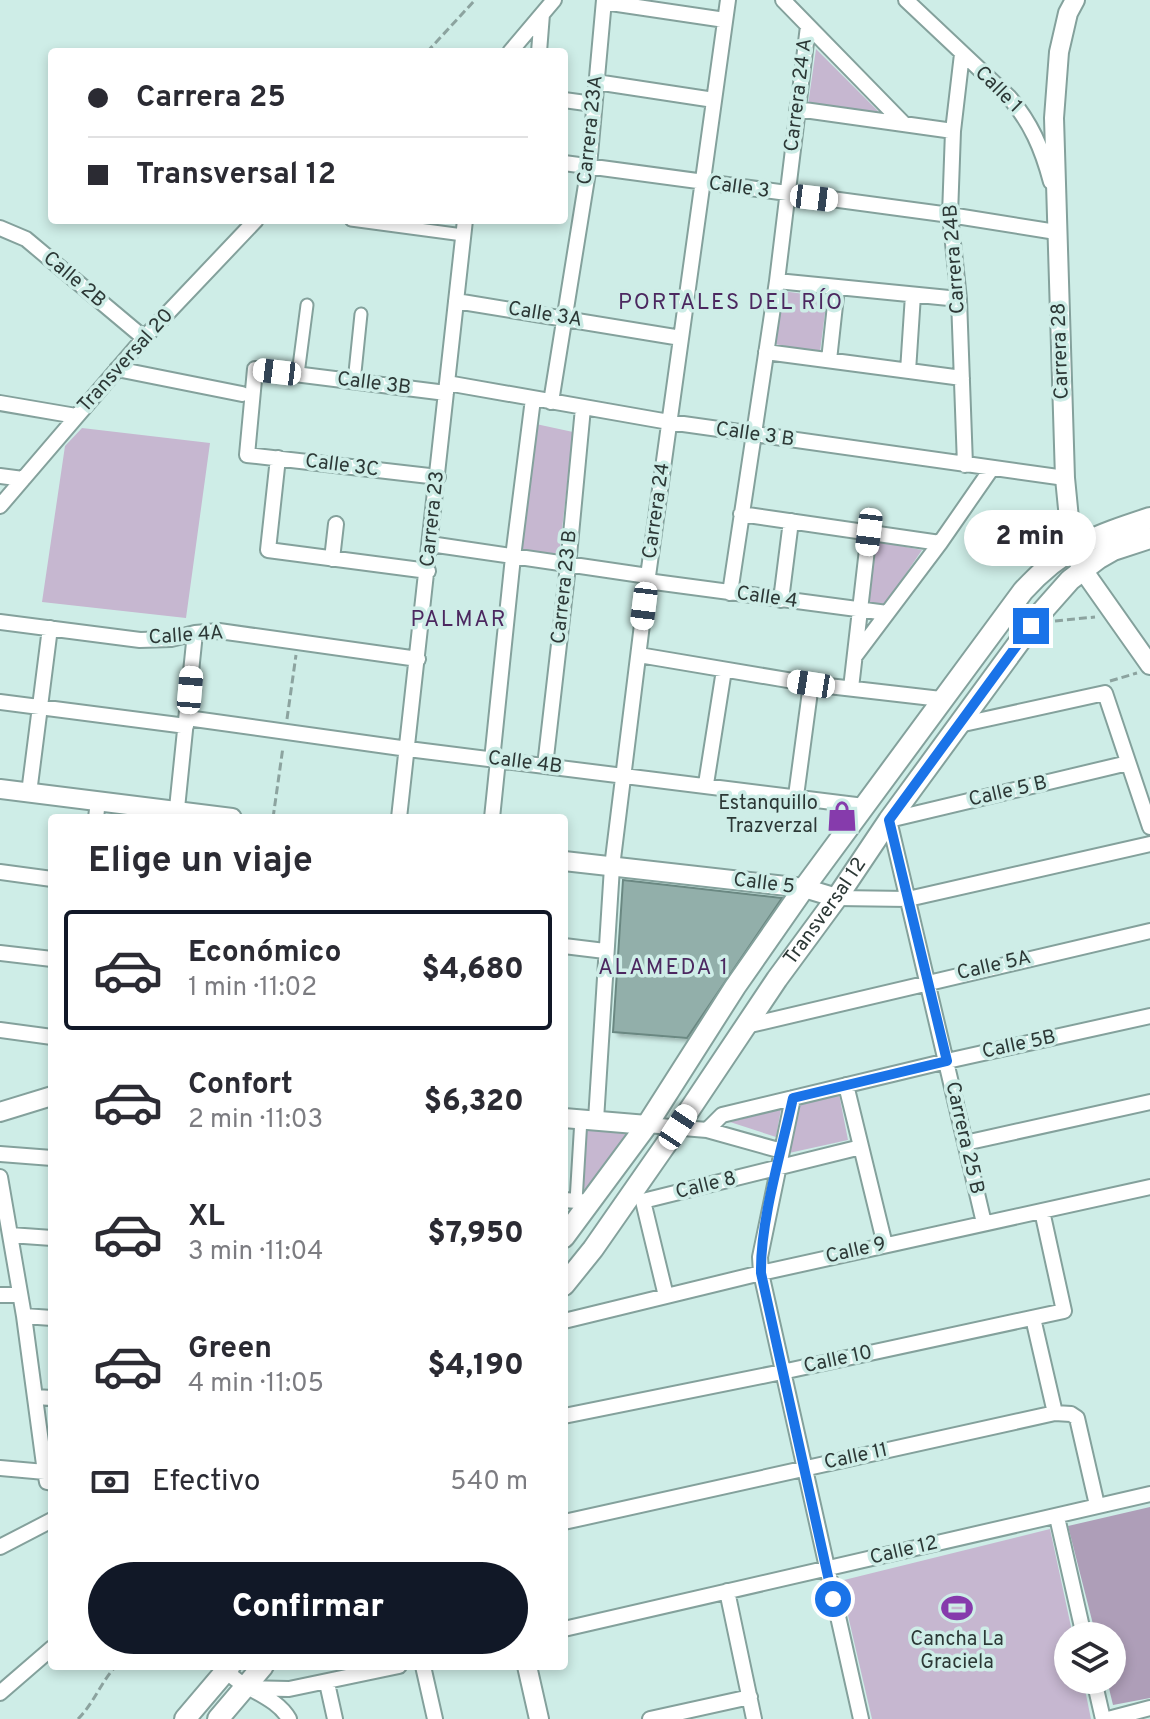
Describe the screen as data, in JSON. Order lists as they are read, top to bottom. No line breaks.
{"streets":{"main road":["Transversal 12"],"street":["Calle 1","Carrera 24 A","Carrera 23A","Calle 3","Carrera 24B","Calle 2B","Calle 3A","Carrera 28","Transversal 20","Calle 3B","Calle 3 B","Calle 3C","Carrera 24","Carrera 23","Carrera 23 B","Calle 4","Calle 4A","Calle 4B","Calle 5 B","Calle 5","Calle 5A","Calle 5B","Carrera 25 B","Calle 8","Calle 9","Calle 10","Calle 11","Calle 12"]},"crossings":[["Calle 1","Carrera 24B"],["Calle 1","Carrera 28"],["Carrera 24 A","Calle 3"],["Carrera 24 A","Calle 3 B"],["Carrera 24 A","Calle 4"],["Carrera 23A","Calle 3"],["Carrera 23A","Calle 3A"],["Carrera 23A","Calle 3 B"],["Calle 3","Carrera 24B"],["Calle 3","Carrera 28"],["Calle 3","Carrera 24"],["Carrera 24B","Calle 3 B"],["Calle 2B","Transversal 20"],["Calle 3A","Carrera 24"],["Calle 3A","Carrera 23"],["Carrera 28","Calle 3 B"],["Carrera 28","Transversal 12"],["Calle 3B","Calle 3 B"],["Calle 3B","Calle 3C"],["Calle 3B","Carrera 23"],["Calle 3 B","Carrera 24"],["Calle 3 B","Carrera 23"],["Calle 3 B","Carrera 23 B"],["Calle 3C","Carrera 23"],["Carrera 24","Calle 4"],["Carrera 24","Calle 4B"],["Carrera 24","Calle 5"],["Carrera 23","Calle 4"],["Carrera 23","Calle 4A"],["Carrera 23","Calle 4B"],["Carrera 23 B","Calle 4"],["Carrera 23 B","Calle 4B"],["Calle 4B","Transversal 12"],["Calle 5 B","Transversal 12"],["Calle 5 B","Carrera 25 B"],["Calle 5","Transversal 12"],["Calle 5","Carrera 25 B"],["Transversal 12","Calle 5A"],["Transversal 12","Carrera 25 B"],["Calle 5A","Carrera 25 B"],["Calle 5B","Carrera 25 B"],["Carrera 25 B","Calle 9"],["Calle 8","Calle 9"],["Calle 9","Calle 10"]],"districts":["PORTALES DEL RÍO","PALMAR","ALAMEDA 1"],"places":{"shop":["Estanquillo Trazverzal"],"sports":["Cancha La Graciela"]},"page":{"banner":["Carrera 25","Transversal 12"],"bubble":"2 min","heading":"Elige un viaje","list":[{"name":"Económico","note":"1 min · 11:02","value":"$4,680"},{"name":"Confort","note":"2 min · 11:03","value":"$6,320"},{"name":"XL","note":"3 min · 11:04","value":"$7,950"},{"name":"Green","note":"4 min · 11:05","value":"$4,190"}],"pay":["Efectivo","540 m"],"buttons":"Confirmar"}}
